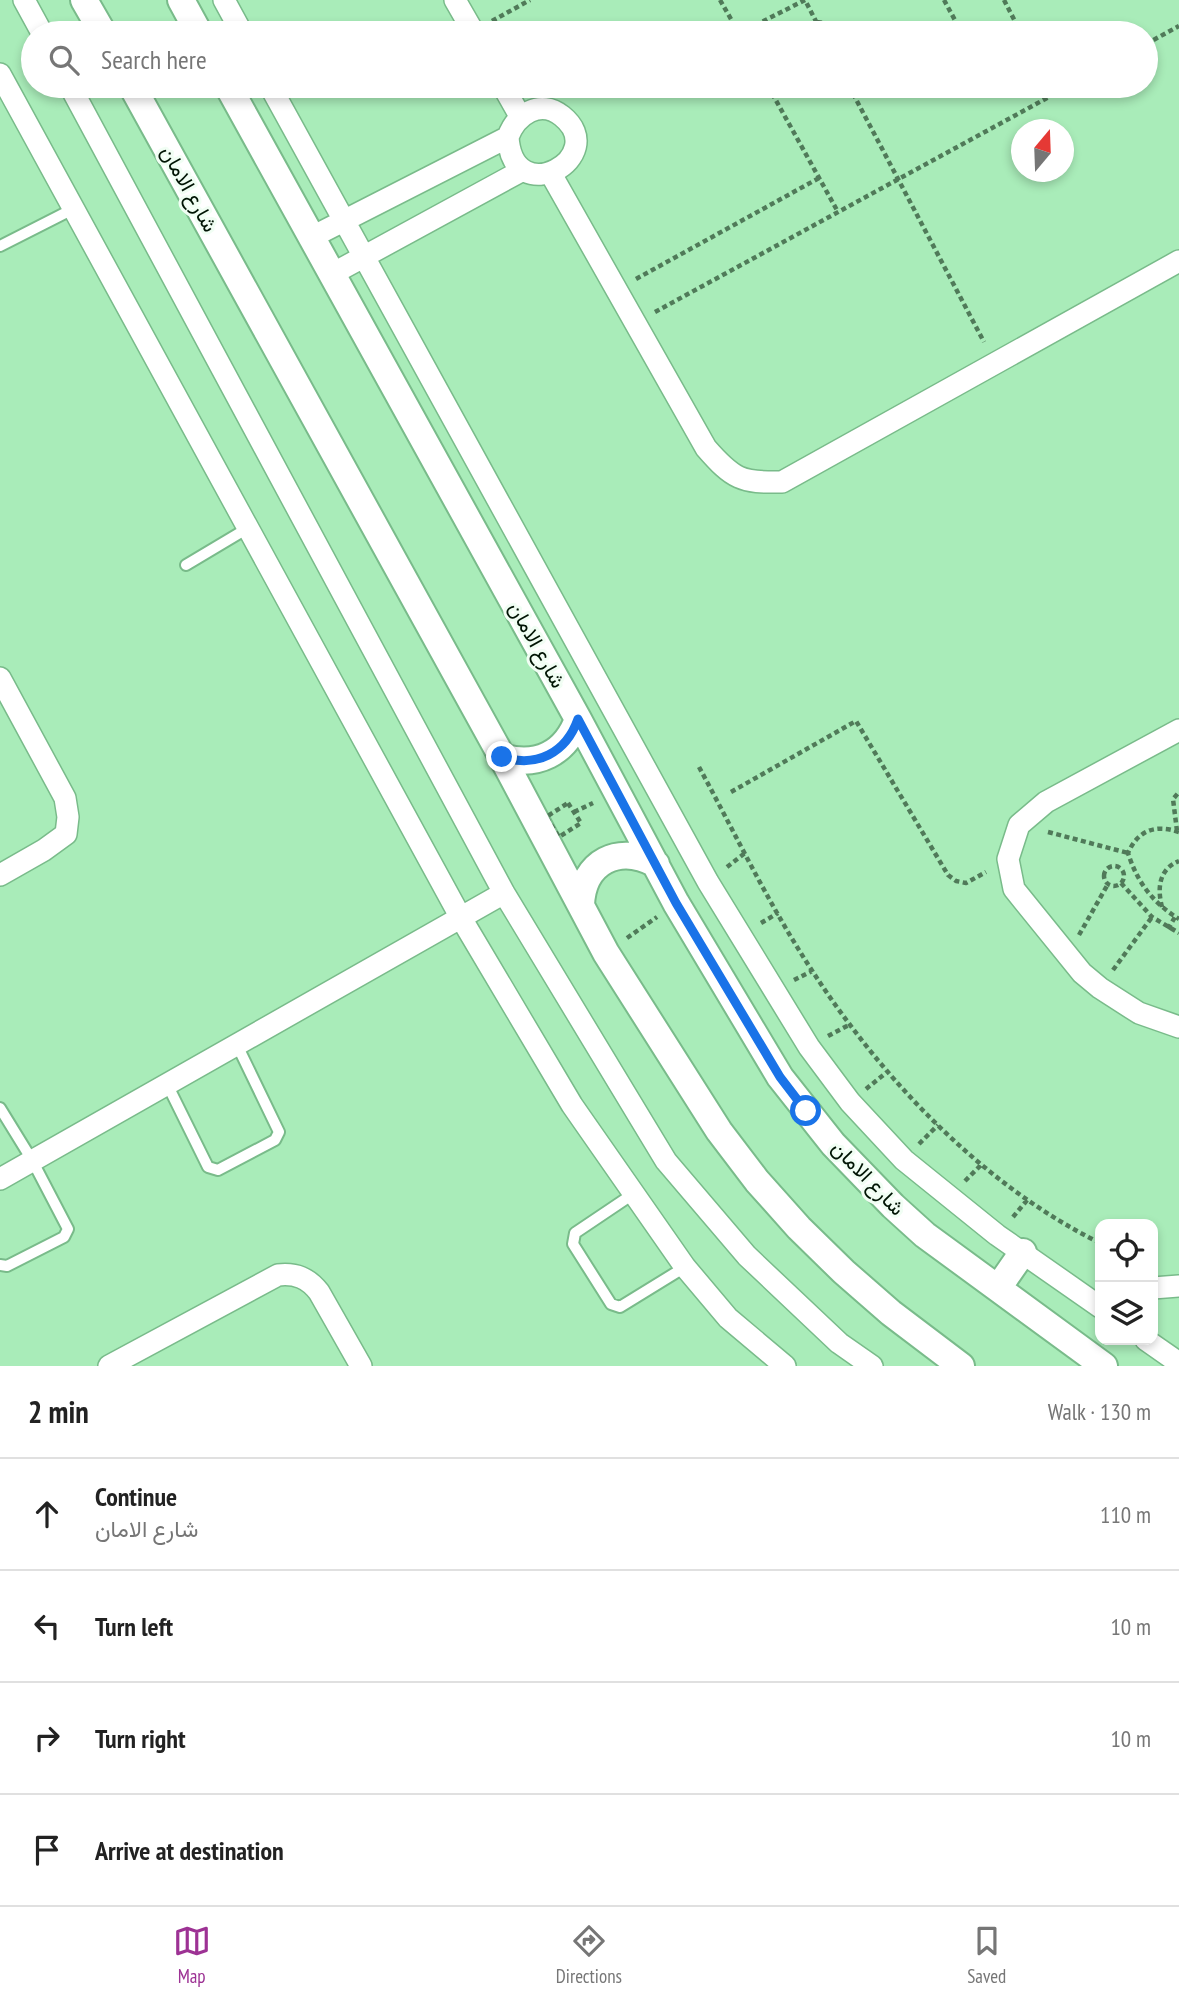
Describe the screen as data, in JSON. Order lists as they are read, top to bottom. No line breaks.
{"streets":{"street":["شارع الامان"]},"north":"top","page":{"search":"Search here","heading":["2 min","Walk · 130 m"],"list":[["Continue","شارع الامان","110 m"],["Turn left","10 m"],["Turn right","10 m"],"Arrive at destination"],"nav":["Map","Directions","Saved"]}}
